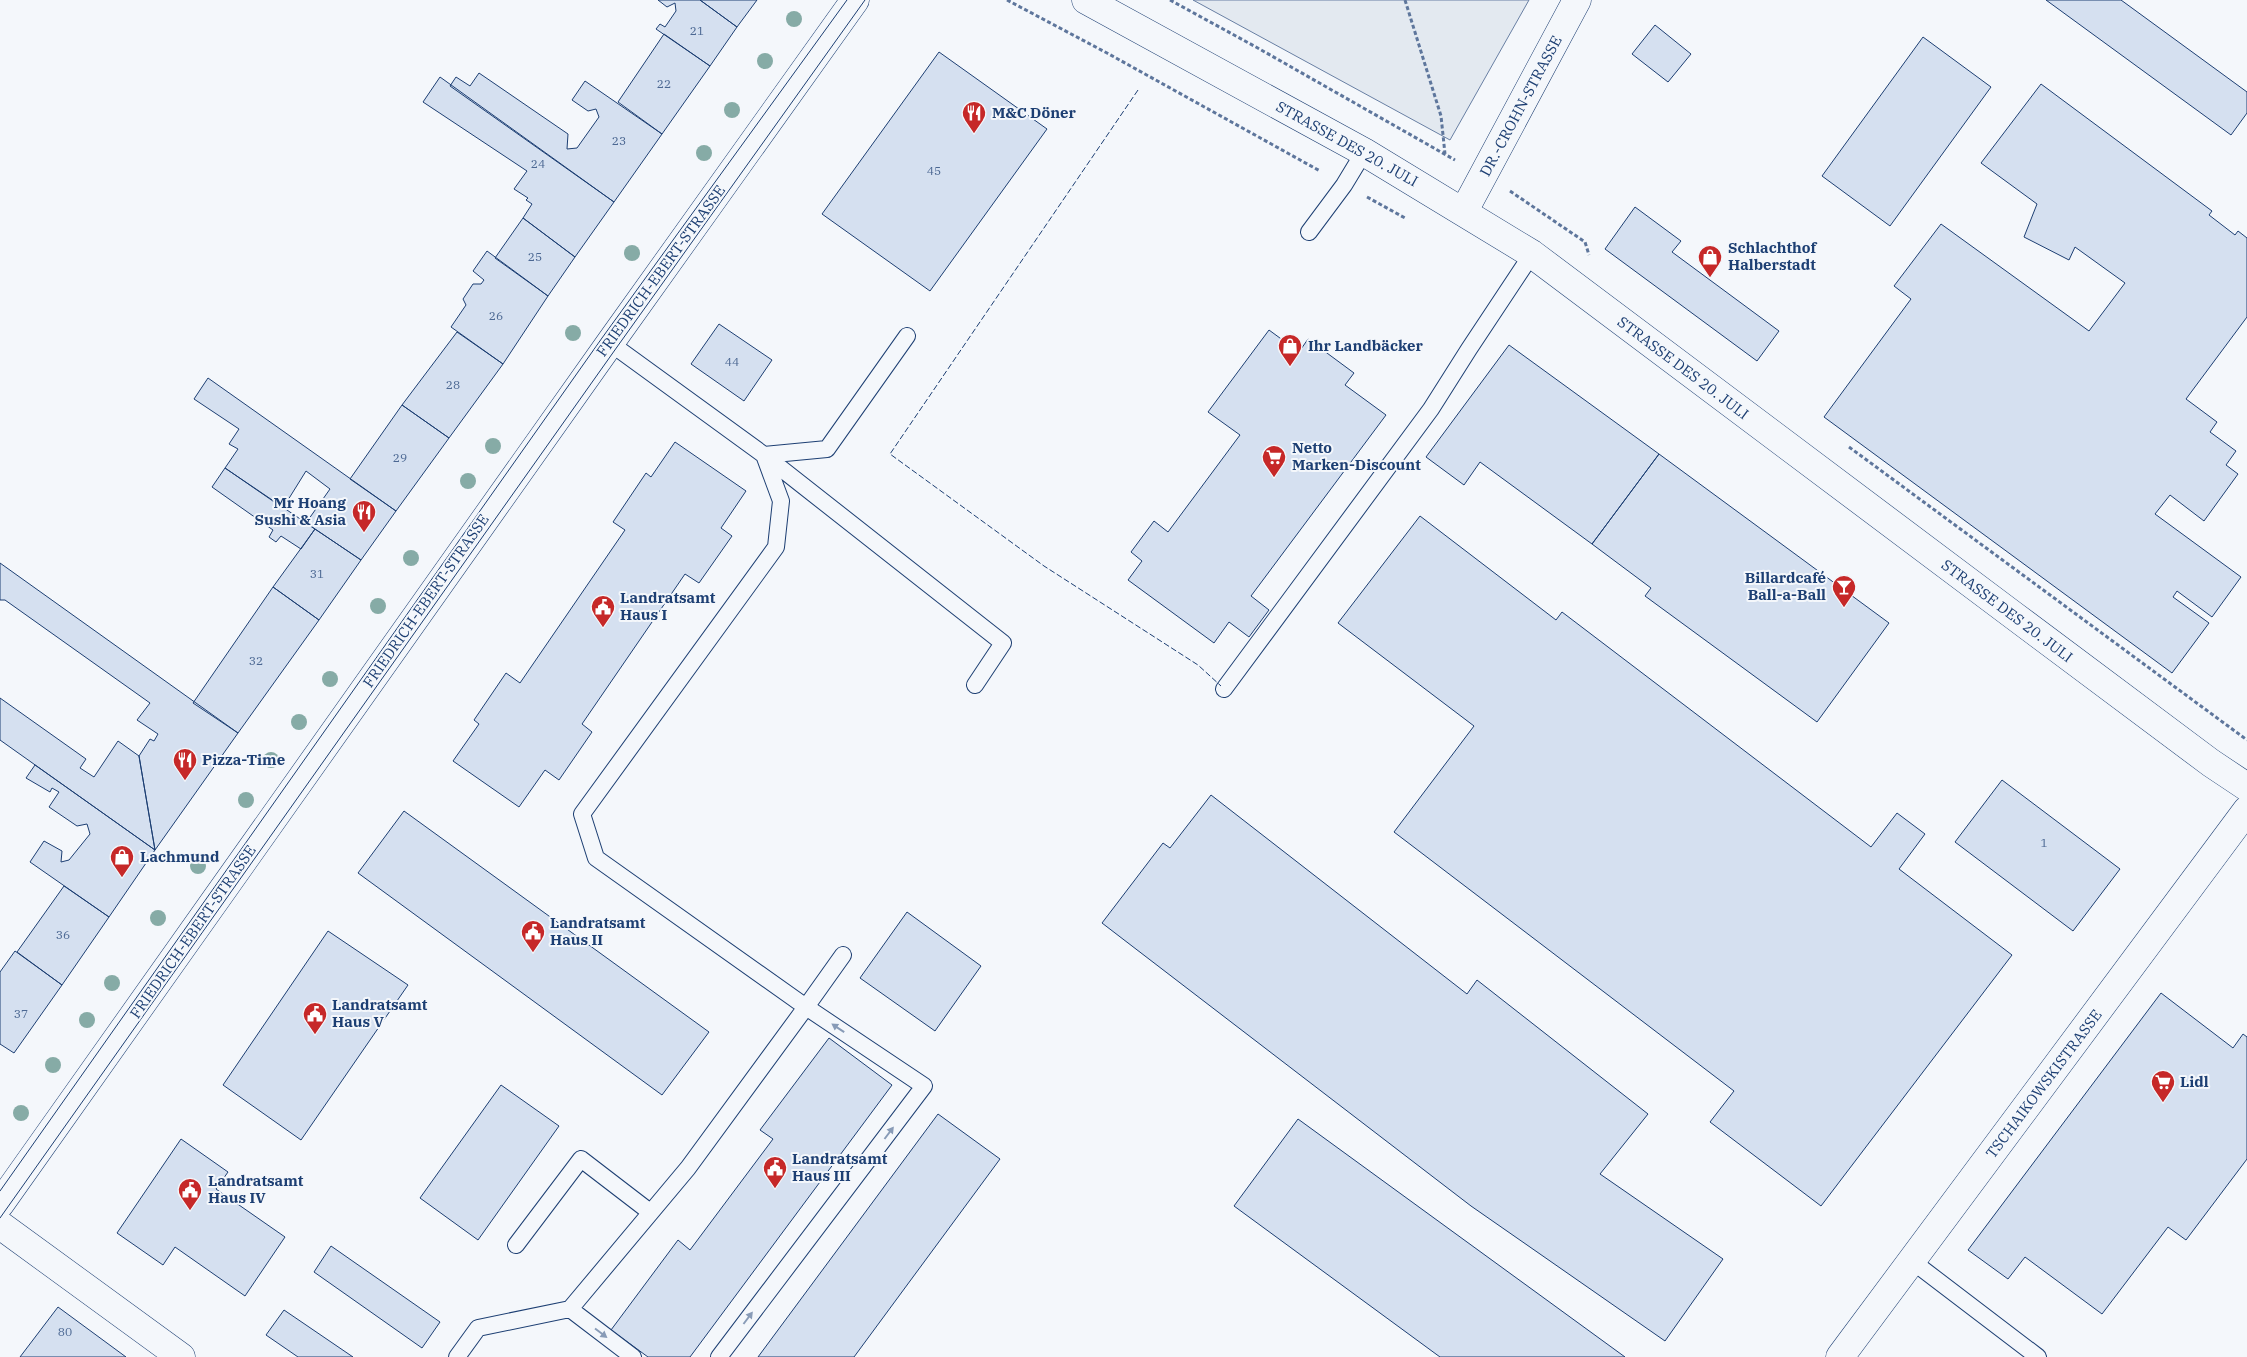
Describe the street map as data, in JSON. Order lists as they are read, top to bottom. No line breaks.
{"streets":{"street":["DR.-CROHN-STRASSE","STRASSE DES 20. JULI","FRIEDRICH-EBERT-STRASSE","TSCHAIKOWSKISTRASSE"]},"crossings":[["DR.-CROHN-STRASSE","STRASSE DES 20. JULI"]],"places":{"restaurant":["M&C Döner","Mr Hoang Sushi & Asia","Pizza-Time"],"shop":["Schlachthof Halberstadt","Ihr Landbäcker","Lachmund"],"supermarket":["Netto Marken-Discount","Lidl"],"bar":["Billardcafé Ball-a-Ball"],"public building":["Landratsamt Haus I","Landratsamt Haus II","Landratsamt Haus V","Landratsamt Haus III","Landratsamt Haus IV"]},"house_numbers":["21","22","23","24","45","25","26","44","28","29","31","32","1","36","37","80"]}
